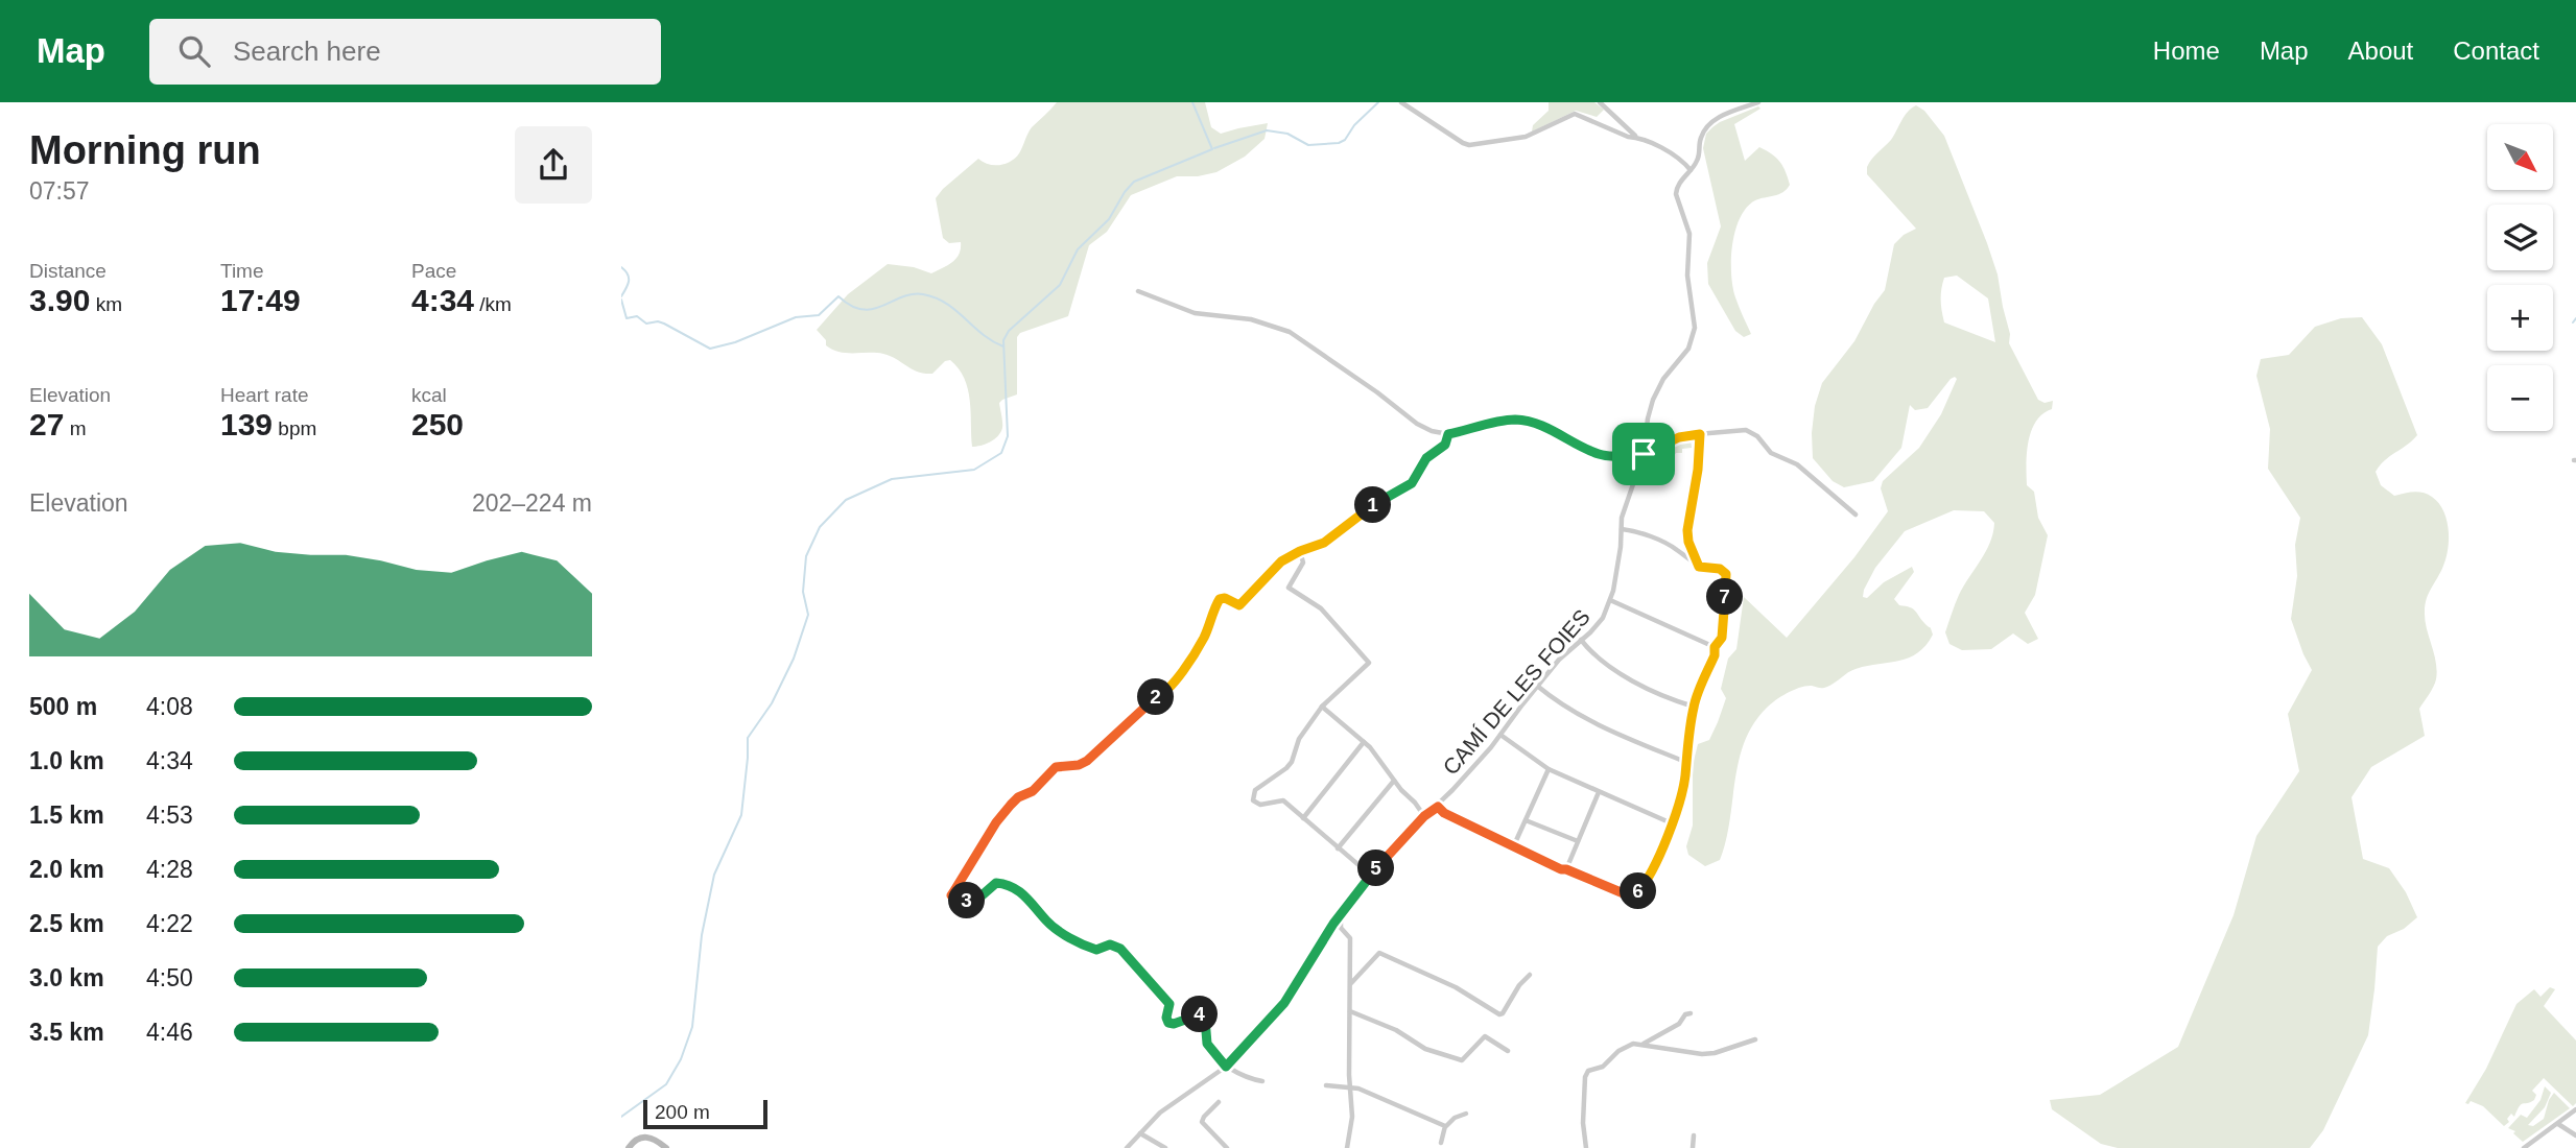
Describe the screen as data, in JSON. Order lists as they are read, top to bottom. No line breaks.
{"streets":{"street":["CAMÍ DE LES FOIES"]},"scale_bar":"200 m","north":"bottom right","page":{"header":"Map","search":"Search here","nav":["Home","Map","About","Contact"],"heading":["Morning run","07:57"],"map_buttons":["+","−"],"stats":[["Distance","3.90 km"],["Time","17:49"],["Pace","4:34 /km"],["Elevation","27 m"],["Heart rate","139 bpm"],["kcal","250"]],"chart":["Elevation","202–224 m"],"pins":["1","7","2","5","6","3","4"],"list":[{"name":"500 m","note":"4:08"},{"name":"1.0 km","note":"4:34"},{"name":"1.5 km","note":"4:53"},{"name":"2.0 km","note":"4:28"},{"name":"2.5 km","note":"4:22"},{"name":"3.0 km","note":"4:50"},{"name":"3.5 km","note":"4:46"}],"scale":"200 m"}}
